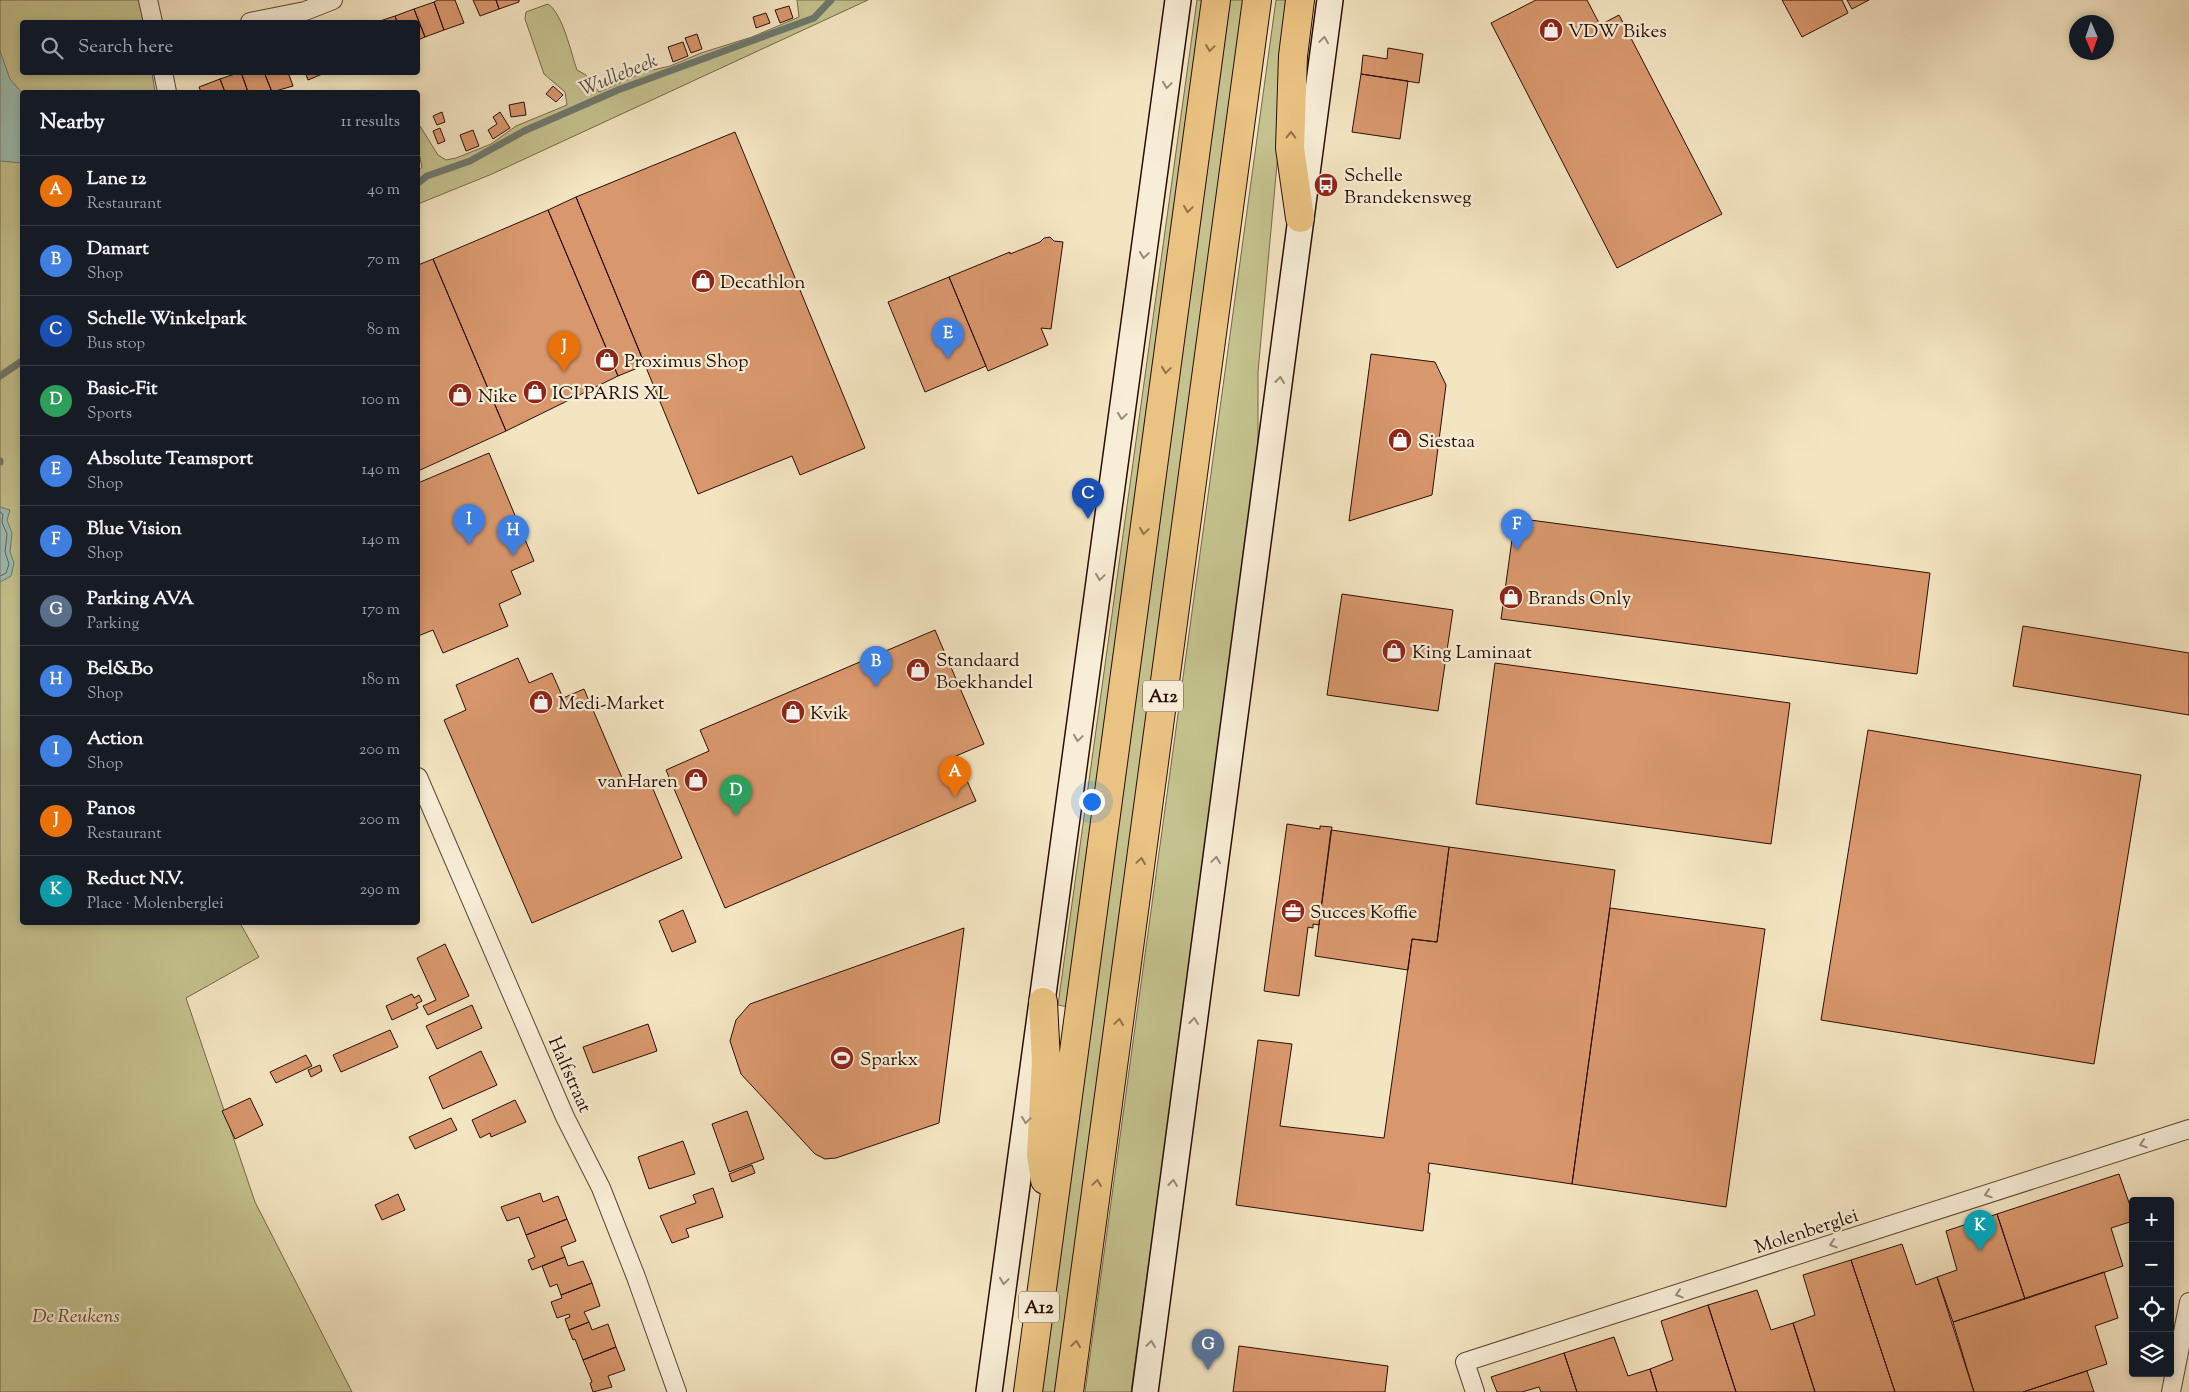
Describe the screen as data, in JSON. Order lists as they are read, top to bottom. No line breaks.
{"streets":{"highway":["A12"],"street":["Halfstraat","Molenberglei"]},"one_way":["Molenberglei"],"water":["Wullebeek"],"parks":["De Reukens"],"places":{"shop":["VDW Bikes","Decathlon","Proximus Shop","ICI PARIS XL","Nike","Siestaa","Brands Only","King Laminaat","Standaard Boekhandel","Medi-Market","Kvik","vanHaren"],"bus stop":["Schelle Brandekensweg"],"office":["Succes Koffie"],"sports":["Sparkx"]},"north":"bottom","page":{"search":"Search here","heading":["Nearby","11 results"],"list":[{"mark":"A","name":"Lane 12","note":"Restaurant","value":"40 m"},{"mark":"B","name":"Damart","note":"Shop","value":"70 m"},{"mark":"C","name":"Schelle Winkelpark","note":"Bus stop","value":"80 m"},{"mark":"D","name":"Basic-Fit","note":"Sports","value":"100 m"},{"mark":"E","name":"Absolute Teamsport","note":"Shop","value":"140 m"},{"mark":"F","name":"Blue Vision","note":"Shop","value":"140 m"},{"mark":"G","name":"Parking AVA","note":"Parking","value":"170 m"},{"mark":"H","name":"Bel&Bo","note":"Shop","value":"180 m"},{"mark":"I","name":"Action","note":"Shop","value":"200 m"},{"mark":"J","name":"Panos","note":"Restaurant","value":"200 m"},{"mark":"K","name":"Reduct N.V.","note":"Place · Molenberglei","value":"290 m"}],"pins":["E","J","C","I","F","H","B","A","D","K","G"],"map_buttons":["+","−"]}}
